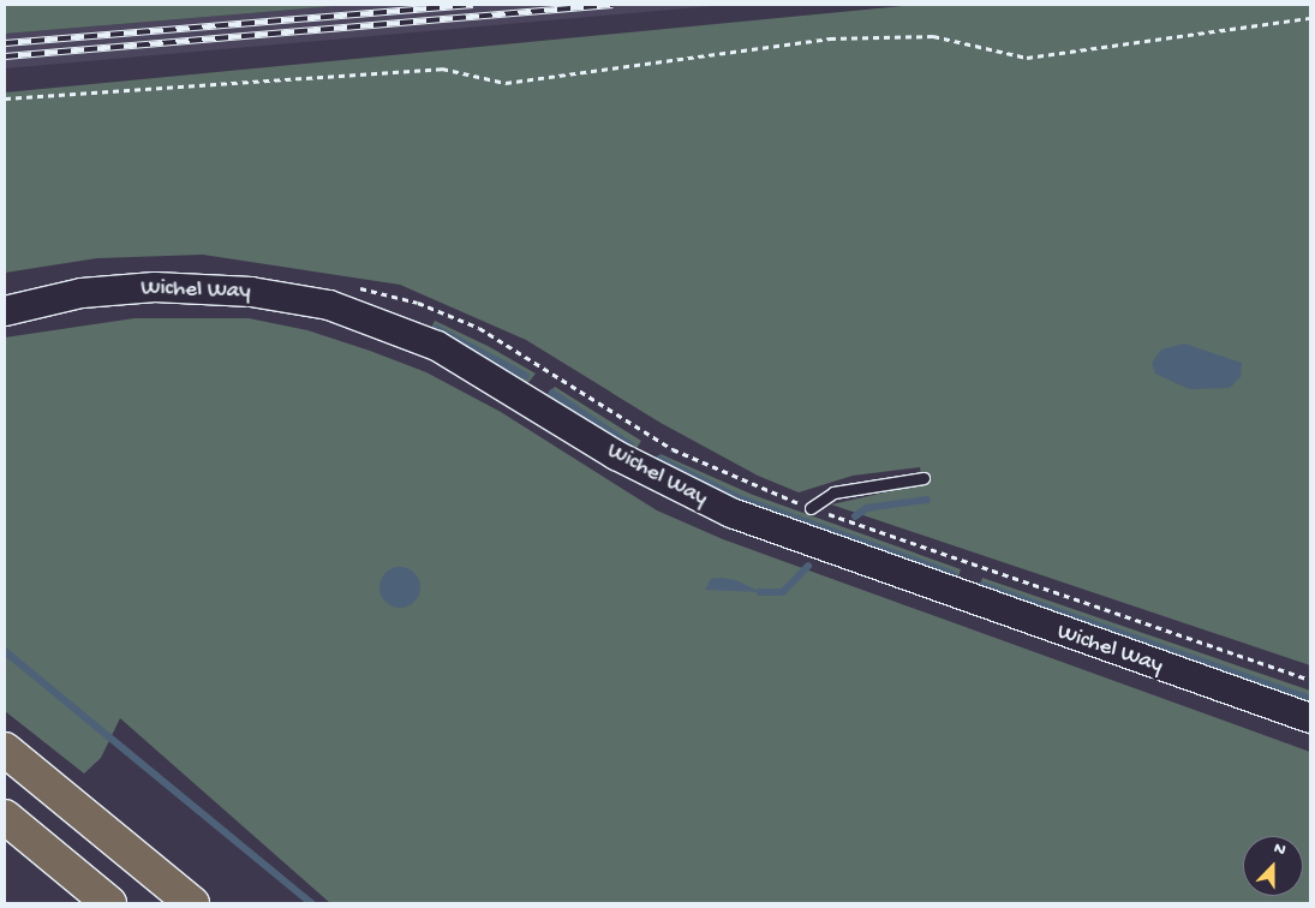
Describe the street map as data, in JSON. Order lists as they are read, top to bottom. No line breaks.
{"streets":{"street":["Wichel Way"]},"north":"top"}
